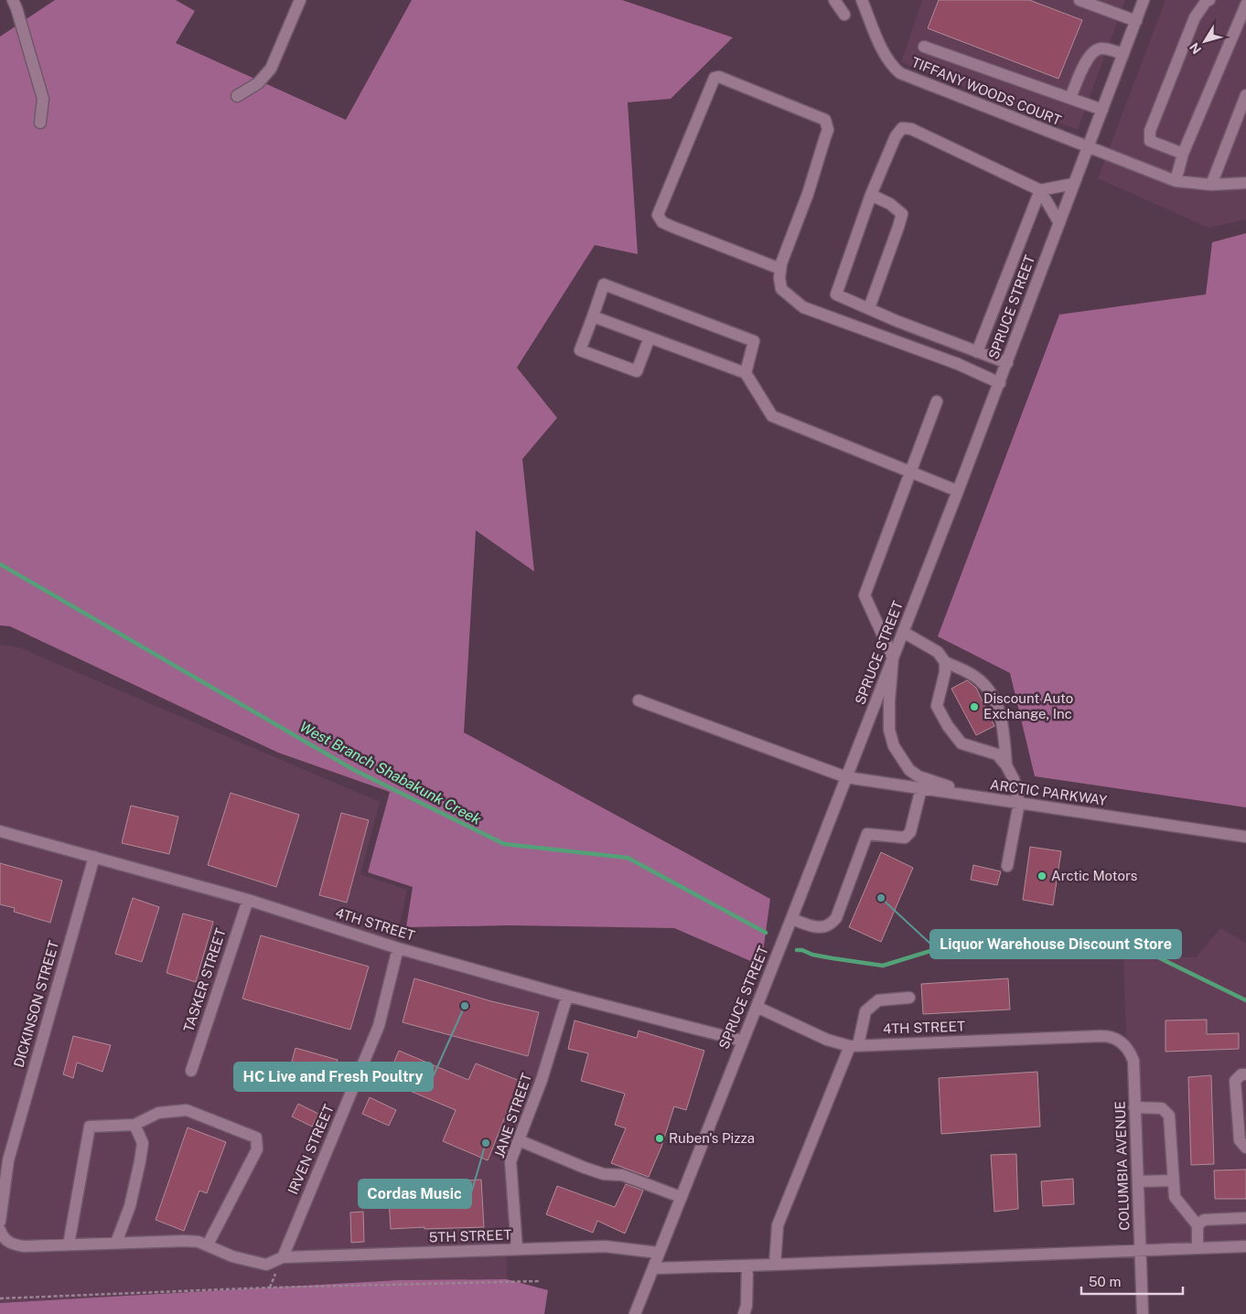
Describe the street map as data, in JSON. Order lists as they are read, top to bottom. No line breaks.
{"streets":{"street":["TIFFANY WOODS COURT","SPRUCE STREET","ARCTIC PARKWAY","4TH STREET","TASKER STREET","DICKINSON STREET","JANE STREET","IRVEN STREET","COLUMBIA AVENUE","5TH STREET"]},"crossings":[["TIFFANY WOODS COURT","SPRUCE STREET"],["SPRUCE STREET","ARCTIC PARKWAY"],["SPRUCE STREET","4TH STREET"],["SPRUCE STREET","5TH STREET"],["4TH STREET","TASKER STREET"],["4TH STREET","DICKINSON STREET"],["4TH STREET","JANE STREET"],["4TH STREET","IRVEN STREET"],["4TH STREET","COLUMBIA AVENUE"],["JANE STREET","5TH STREET"],["IRVEN STREET","5TH STREET"]],"water":["West Branch Shabakunk Creek"],"places":["Discount Auto Exchange, Inc","Arctic Motors","Liquor Warehouse Discount Store","HC Live and Fresh Poultry","Ruben's Pizza","Cordas Music"],"scale_bar":"50 m","north":"bottom left"}
